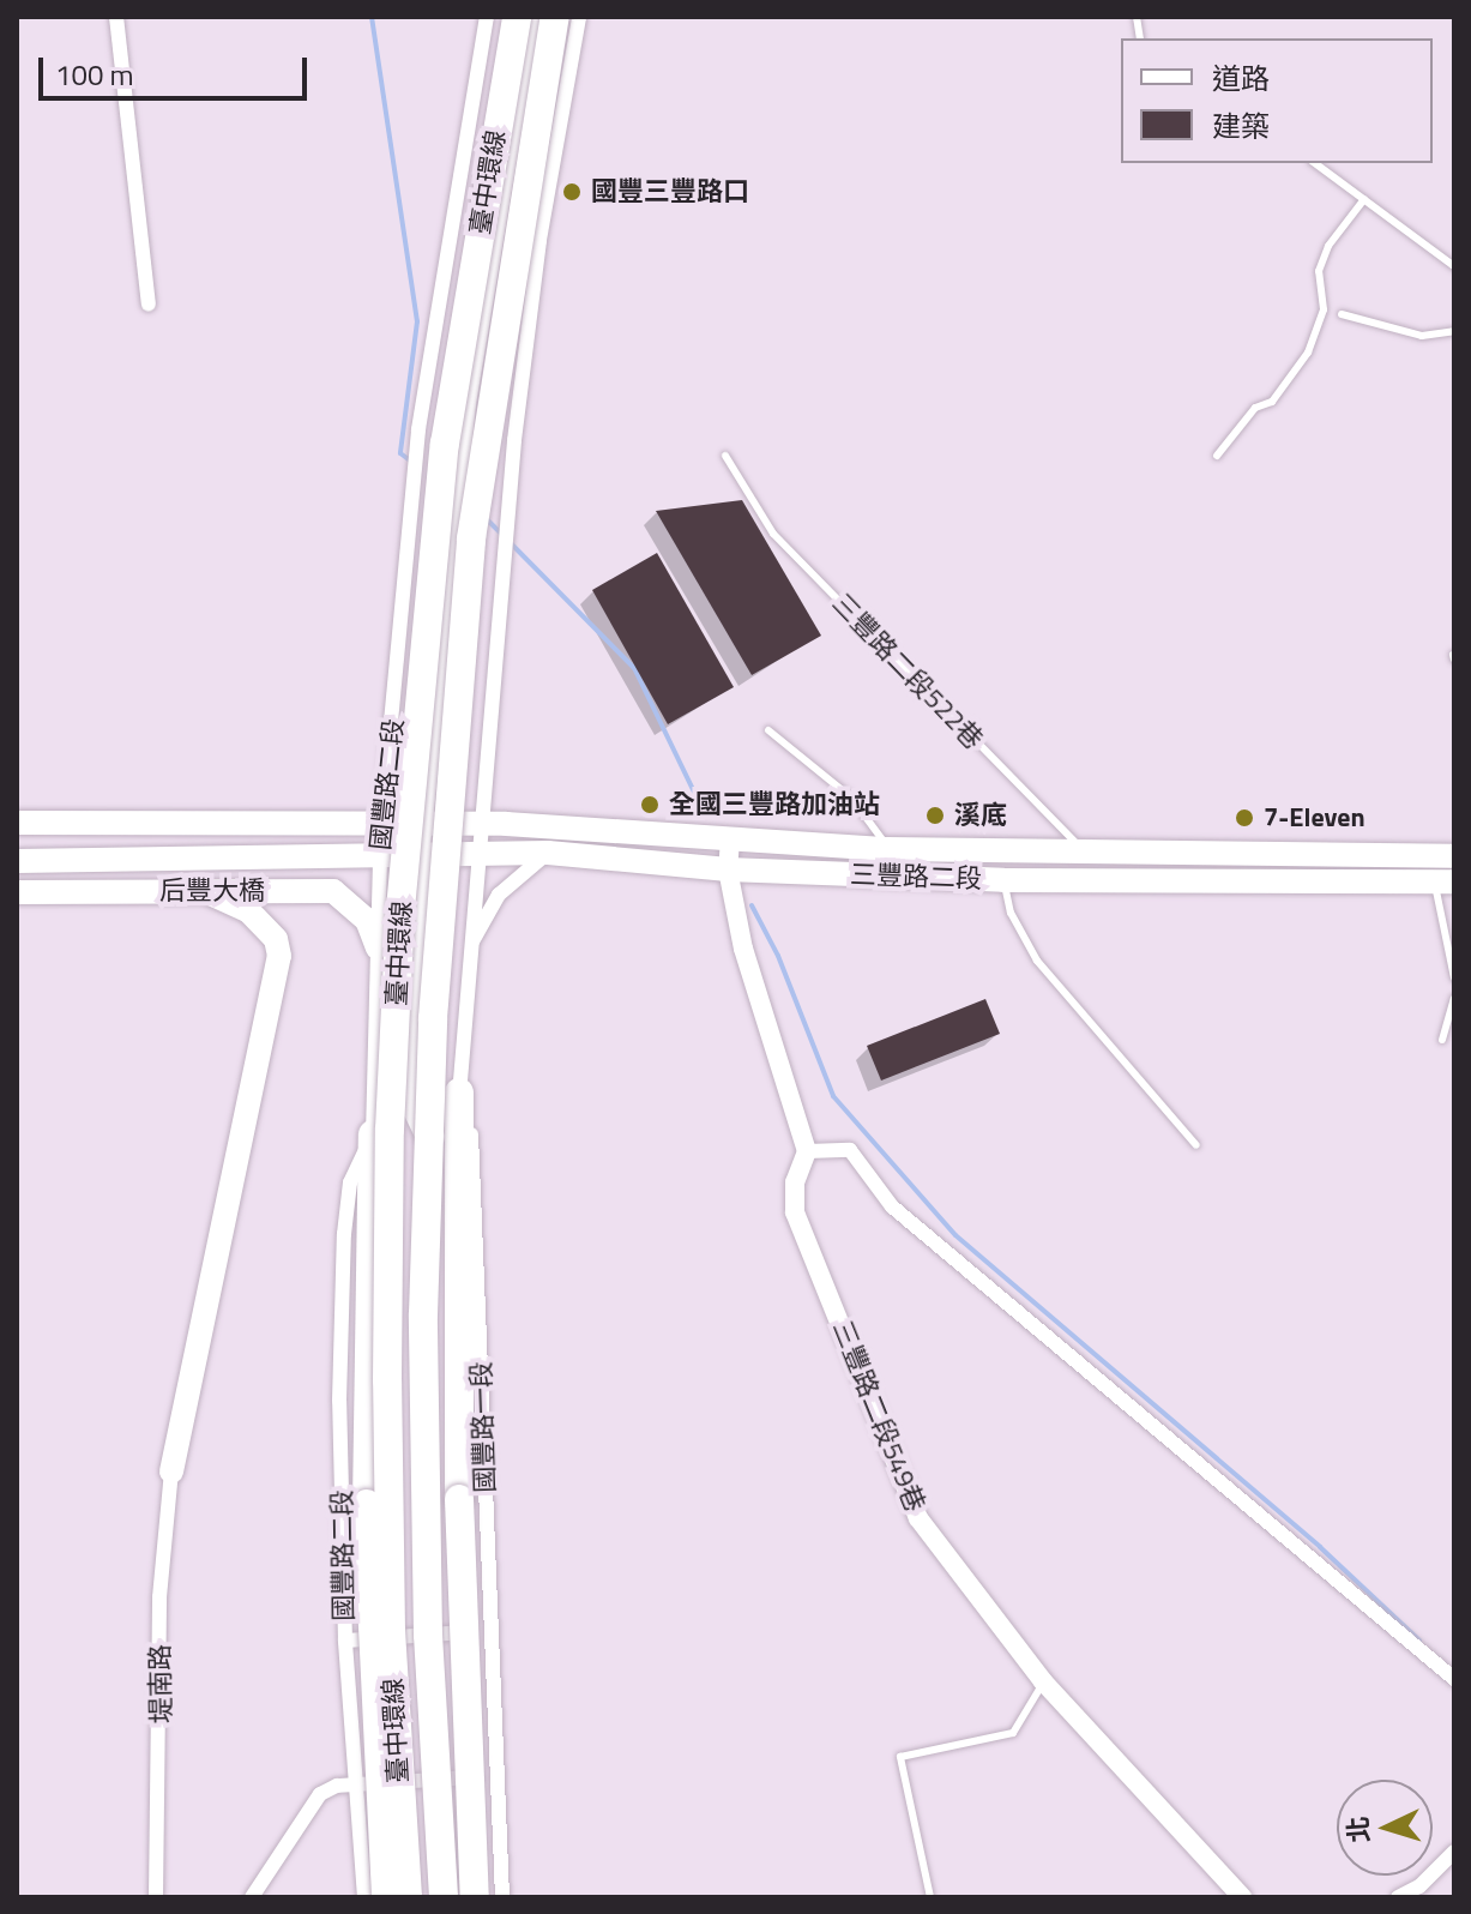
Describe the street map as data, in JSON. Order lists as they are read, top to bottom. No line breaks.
{"streets":{"highway":["臺中環線"],"main road":["三豐路二段","后豐大橋"],"street":["國豐路二段","三豐路二段549巷","國豐路一段","堤南路"],"lane":["三豐路二段522巷"]},"crossings":[["三豐路二段522巷","三豐路二段"],["國豐路二段","三豐路二段"],["國豐路二段","后豐大橋"],["三豐路二段","后豐大橋"]],"places":["國豐三豐路口","全國三豐路加油站","溪底","7-Eleven"],"legend":["道路","建築"],"scale_bar":"100 m","north":"left"}
